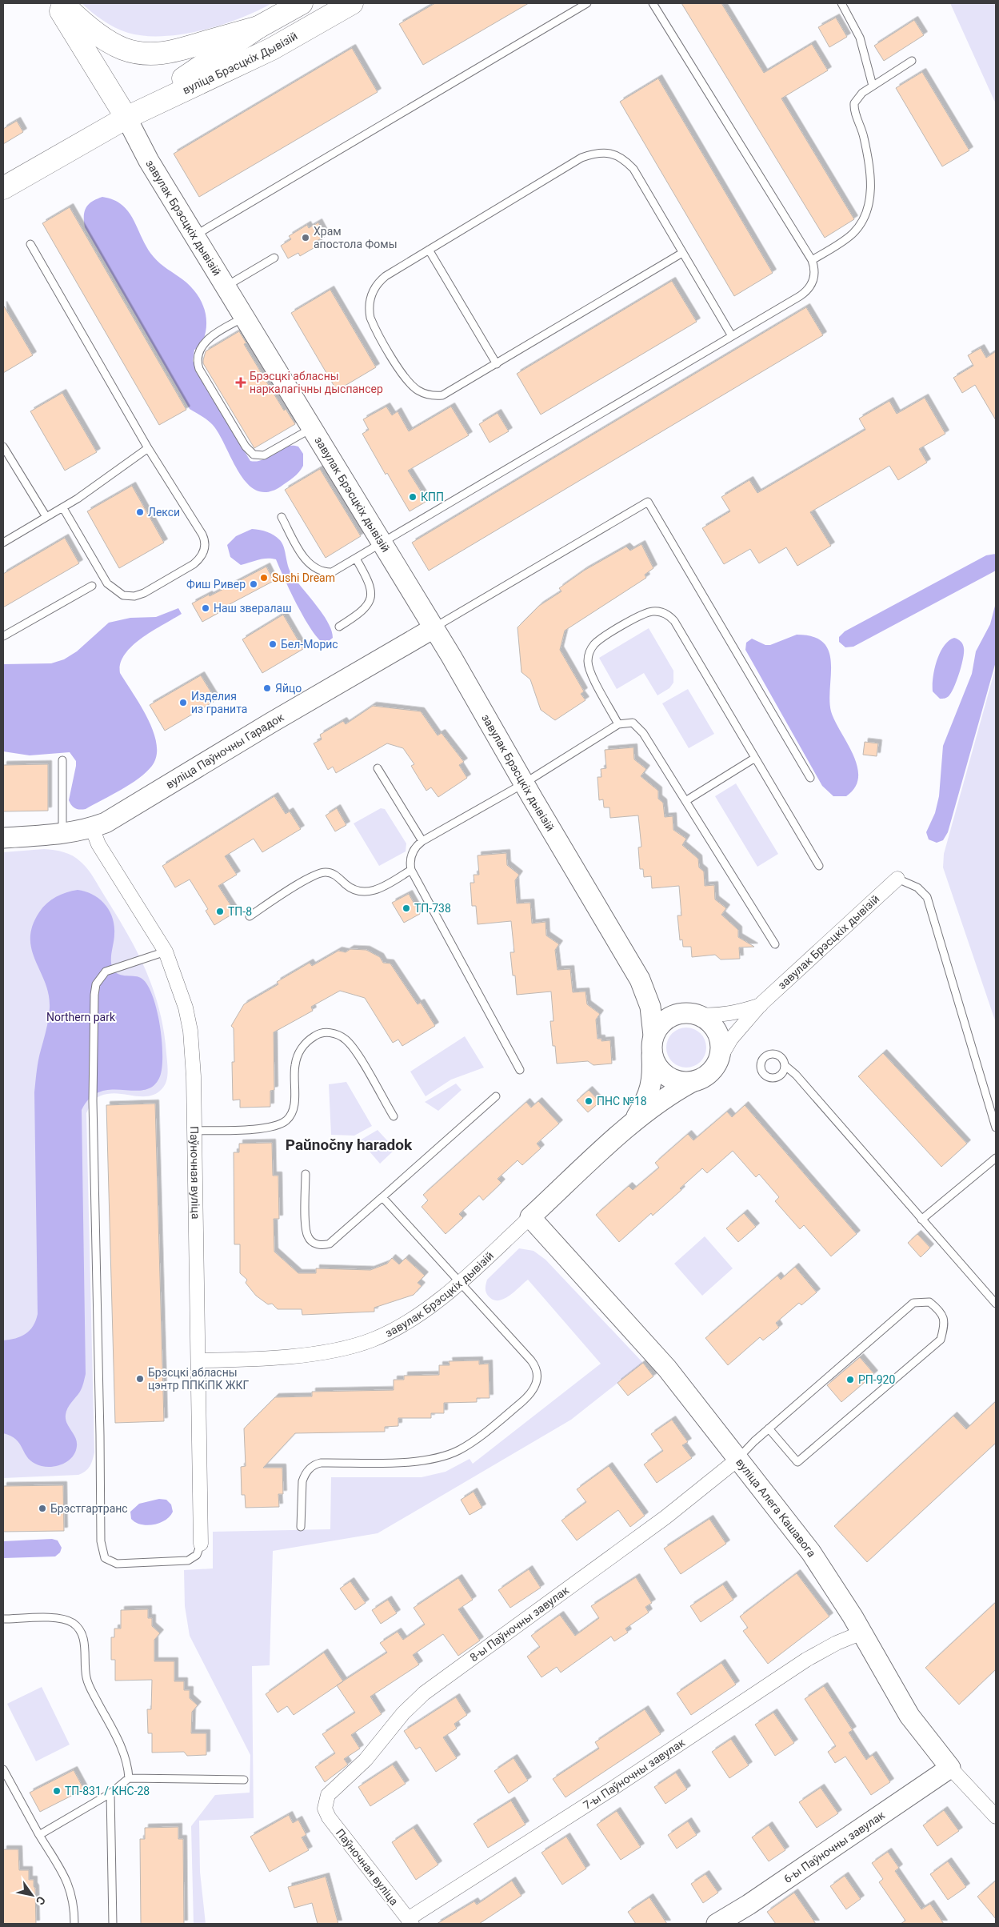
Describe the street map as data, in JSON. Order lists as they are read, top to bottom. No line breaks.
{"streets":{"main road":["вуліца Брэсцкіх Дывізій","завулак Брэсцкіх дывізій"],"street":["вуліца Паўночны Гарадок","Паўночная вуліца","вуліца Алега Кашавога","8-ы Паўночны завулак","7-ы Паўночны завулак","6-ы Паўночны завулак"]},"crossings":[["вуліца Брэсцкіх Дывізій","завулак Брэсцкіх дывізій"],["завулак Брэсцкіх дывізій","вуліца Паўночны Гарадок"],["завулак Брэсцкіх дывізій","Паўночная вуліца"],["завулак Брэсцкіх дывізій","вуліца Алега Кашавога"],["вуліца Паўночны Гарадок","Паўночная вуліца"],["Паўночная вуліца","8-ы Паўночны завулак"],["Паўночная вуліца","7-ы Паўночны завулак"],["вуліца Алега Кашавога","8-ы Паўночны завулак"],["вуліца Алега Кашавога","7-ы Паўночны завулак"],["вуліца Алега Кашавога","6-ы Паўночны завулак"]],"districts":["Paŭnočny haradok"],"parks":["Northern park"],"places":{"other":["Храм апостола Фомы","КПП","Лекси","Sushi Dream","Фиш Ривер","Наш звералаш","Бел-Морис","Яйцо","Изделия из гранита","ТП-738","ТП-8","ПНС №18","Брэсцкі абласны цэнтр ППКіПК ЖКГ","РП-920","Брэстгартранс","ТП-831 / КНС-28"],"health":["Брэсцкі абласны наркалагічны дыспансер"]},"north":"bottom right"}
